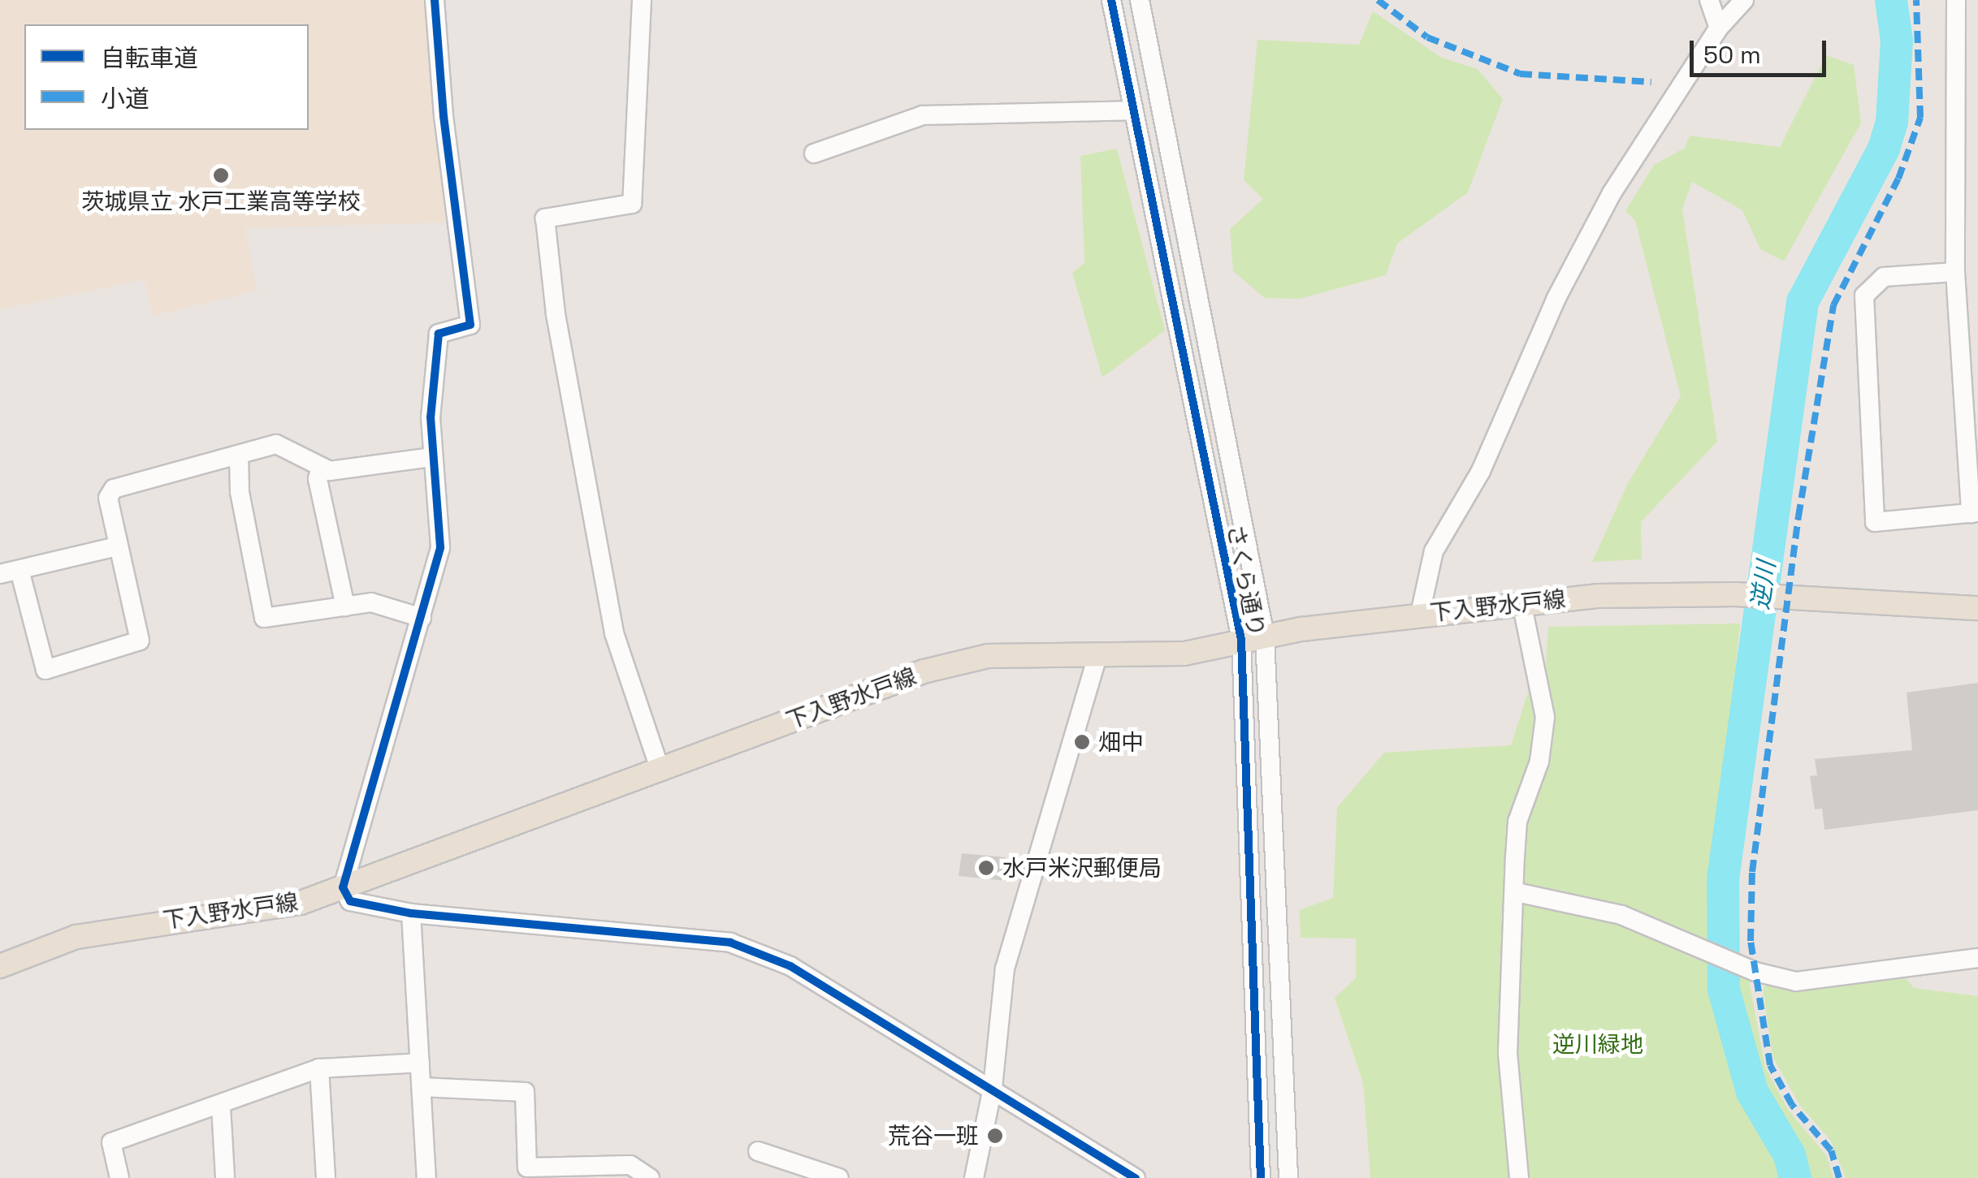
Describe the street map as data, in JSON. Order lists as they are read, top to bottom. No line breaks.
{"streets":{"main road":["下入野水戸線"],"street":["さくら通り"]},"crossings":[["さくら通り","下入野水戸線"]],"water":["逆川"],"parks":["逆川緑地"],"places":["茨城県立 水戸工業高等学校","畑中","水戸米沢郵便局","荒谷一班"],"legend":["自転車道","小道"],"scale_bar":"50 m"}
